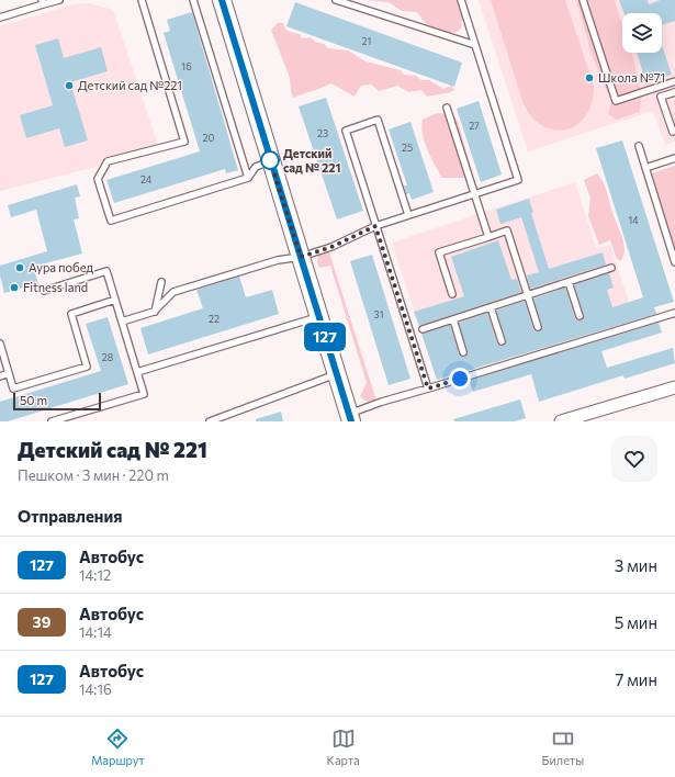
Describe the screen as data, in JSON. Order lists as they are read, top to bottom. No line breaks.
{"places":["Школа №71","Детский сад №221","Детский сад № 221","Аура побед","Fitness land"],"lines":["bus line 127"],"house_numbers":["21","16","27","23","20","25","24","14","31","22","28"],"scale_bar":"50 m","page":{"on_map":"127","scale":"50 m","heading":[["Детский сад № 221","Пешком · 3 мин · 220 m"],"Отправления"],"list":[{"mark":"127","name":"Автобус","note":"14:12","value":"3 мин"},{"mark":"39","name":"Автобус","note":"14:14","value":"5 мин"},{"mark":"127","name":"Автобус","note":"14:16","value":"7 мин"}],"tabs":["Маршрут","Карта","Билеты"]}}
